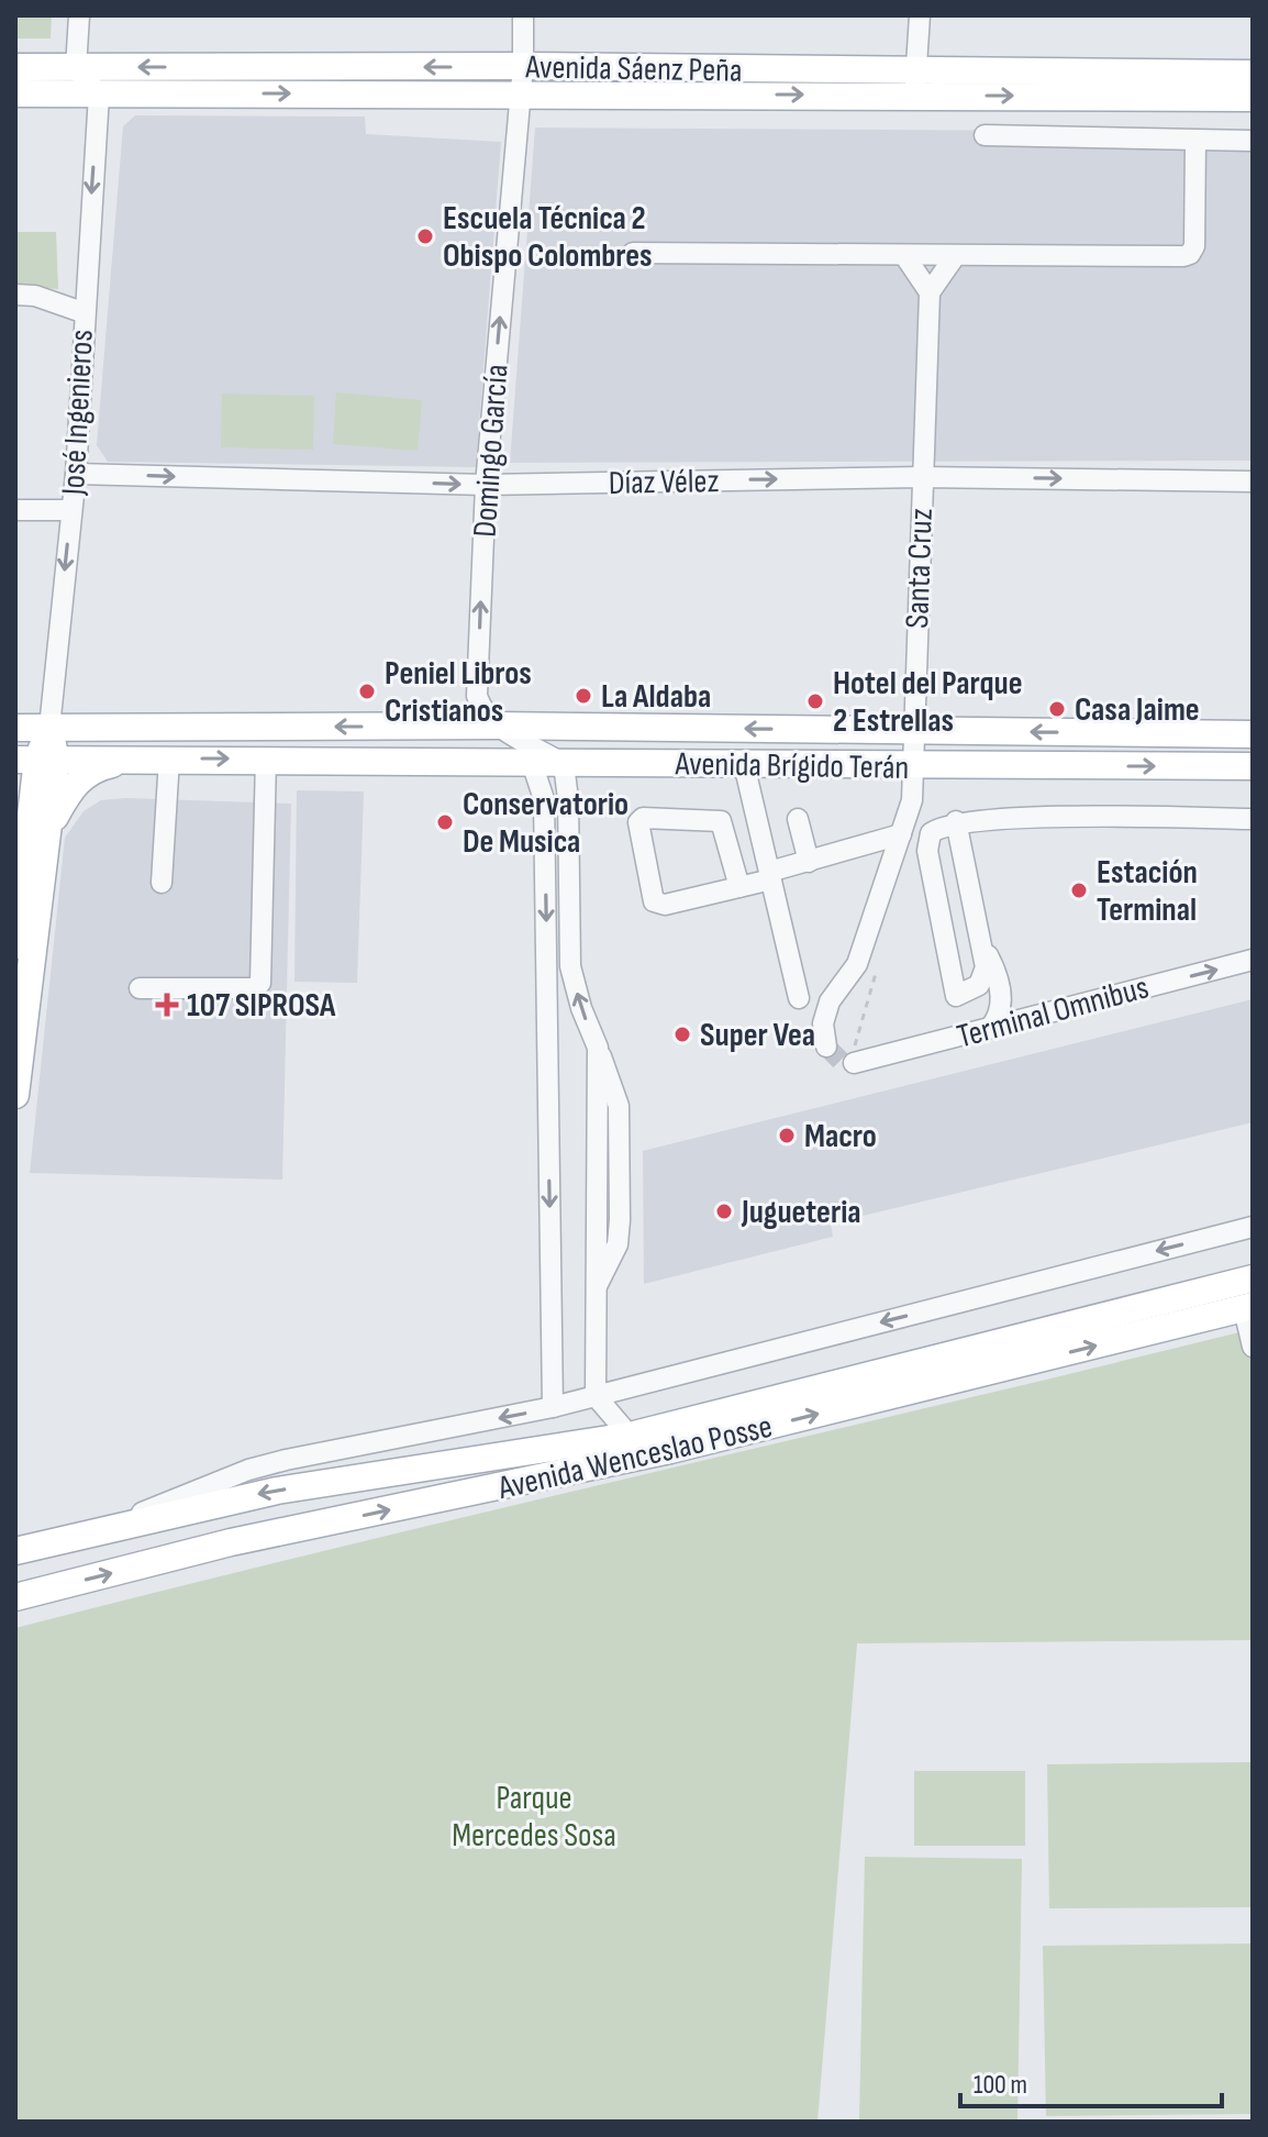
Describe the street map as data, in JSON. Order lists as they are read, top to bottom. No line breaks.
{"streets":{"main road":["Avenida Sáenz Peña","José Ingenieros","Avenida Brígido Terán","Avenida Wenceslao Posse"],"street":["Domingo García","Díaz Vélez","Santa Cruz","Terminal Omnibus"]},"crossings":[["Avenida Sáenz Peña","José Ingenieros"],["Avenida Sáenz Peña","Domingo García"],["José Ingenieros","Díaz Vélez"],["José Ingenieros","Avenida Brígido Terán"],["Domingo García","Díaz Vélez"],["Domingo García","Avenida Brígido Terán"],["Díaz Vélez","Santa Cruz"],["Santa Cruz","Avenida Brígido Terán"]],"one_way":["José Ingenieros","Domingo García","Díaz Vélez"],"parks":["Parque Mercedes Sosa"],"places":{"other":["Escuela Técnica 2 Obispo Colombres","Peniel Libros Cristianos","La Aldaba","Hotel del Parque 2 Estrellas","Casa Jaime","Conservatorio De Musica","Estación Terminal","Super Vea","Macro","Jugueteria"],"health":["107 SIPROSA"]},"scale_bar":"100 m"}
